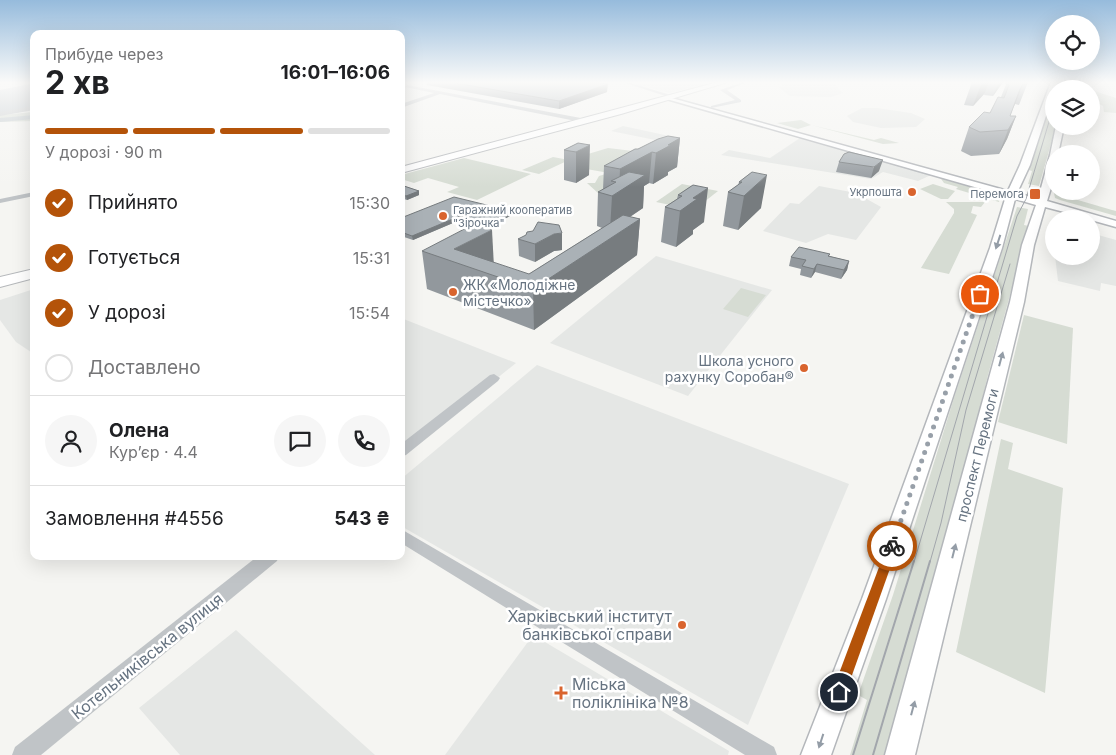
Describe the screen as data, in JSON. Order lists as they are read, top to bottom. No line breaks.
{"streets":{"main road":["проспект Перемоги"],"street":["Котельниківська вулиця"]},"places":{"other":["Укрпошта","Гаражний кооператив \"Зірочка\"","ЖК «Молодіжне містечко»","Школа усного рахунку Соробан®","Харківський інститут банківської справи"],"transit":["Перемога"],"health":["Міська поліклініка №8"]},"page":{"map_buttons":["+","−"],"heading":["2 хв","Прибуде через","16:01–16:06"],"panel":["Олена","Кур’єр · 4.4","Замовлення #4556","543 ₴"],"bar":"У дорозі · 90 m","list":[["Прийнято","15:30"],["Готується","15:31"],["У дорозі","15:54"],"Доставлено"]}}
